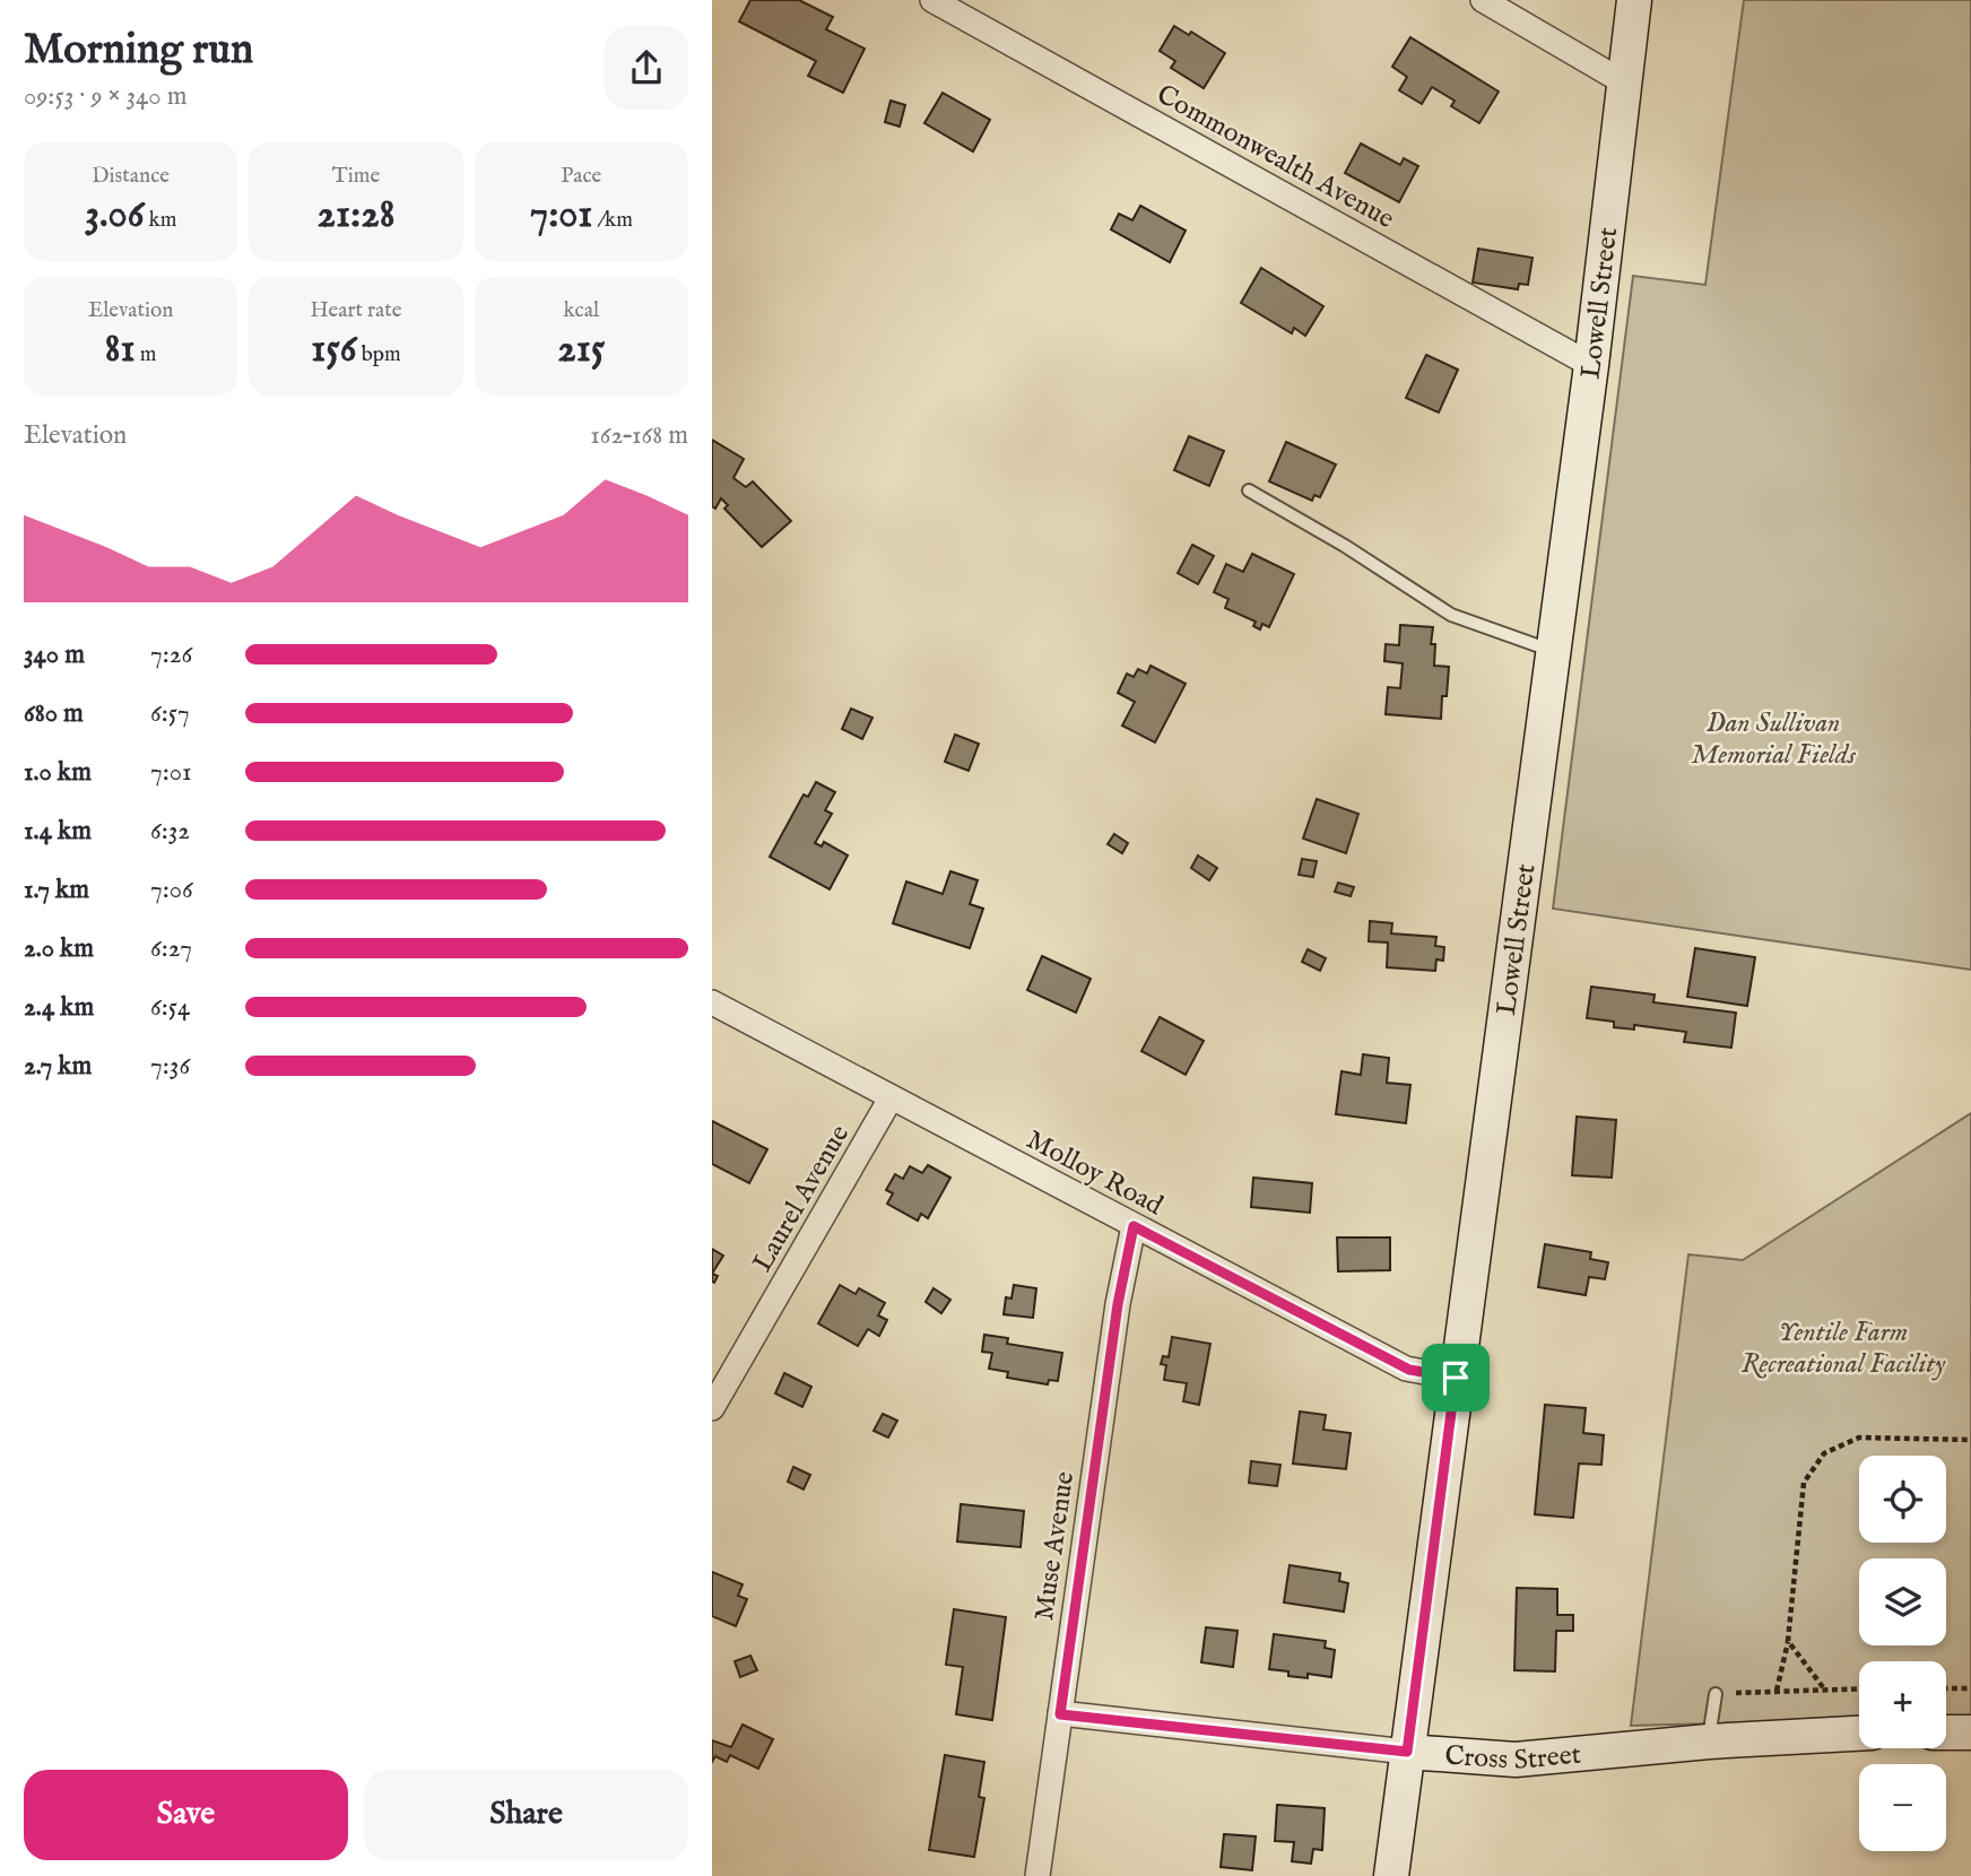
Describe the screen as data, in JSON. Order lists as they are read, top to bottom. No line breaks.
{"streets":{"main road":["Lowell Street","Cross Street"],"street":["Commonwealth Avenue","Molloy Road","Laurel Avenue","Muse Avenue"]},"crossings":[["Commonwealth Avenue","Lowell Street"],["Lowell Street","Molloy Road"],["Lowell Street","Cross Street"],["Molloy Road","Laurel Avenue"],["Molloy Road","Muse Avenue"],["Muse Avenue","Cross Street"]],"parks":["Dan Sullivan Memorial Fields","Yentile Farm Recreational Facility"],"page":{"heading":["Morning run","09:53 · 9 × 340 m"],"stats":[["Distance","3.06 km"],["Time","21:28"],["Pace","7:01 /km"],["Elevation","81 m"],["Heart rate","156 bpm"],["kcal","215"]],"chart":["Elevation","162–168 m"],"list":[{"name":"340 m","note":"7:26"},{"name":"680 m","note":"6:57"},{"name":"1.0 km","note":"7:01"},{"name":"1.4 km","note":"6:32"},{"name":"1.7 km","note":"7:06"},{"name":"2.0 km","note":"6:27"},{"name":"2.4 km","note":"6:54"},{"name":"2.7 km","note":"7:36"}],"map_buttons":["+","−"],"buttons":["Save","Share"]}}
